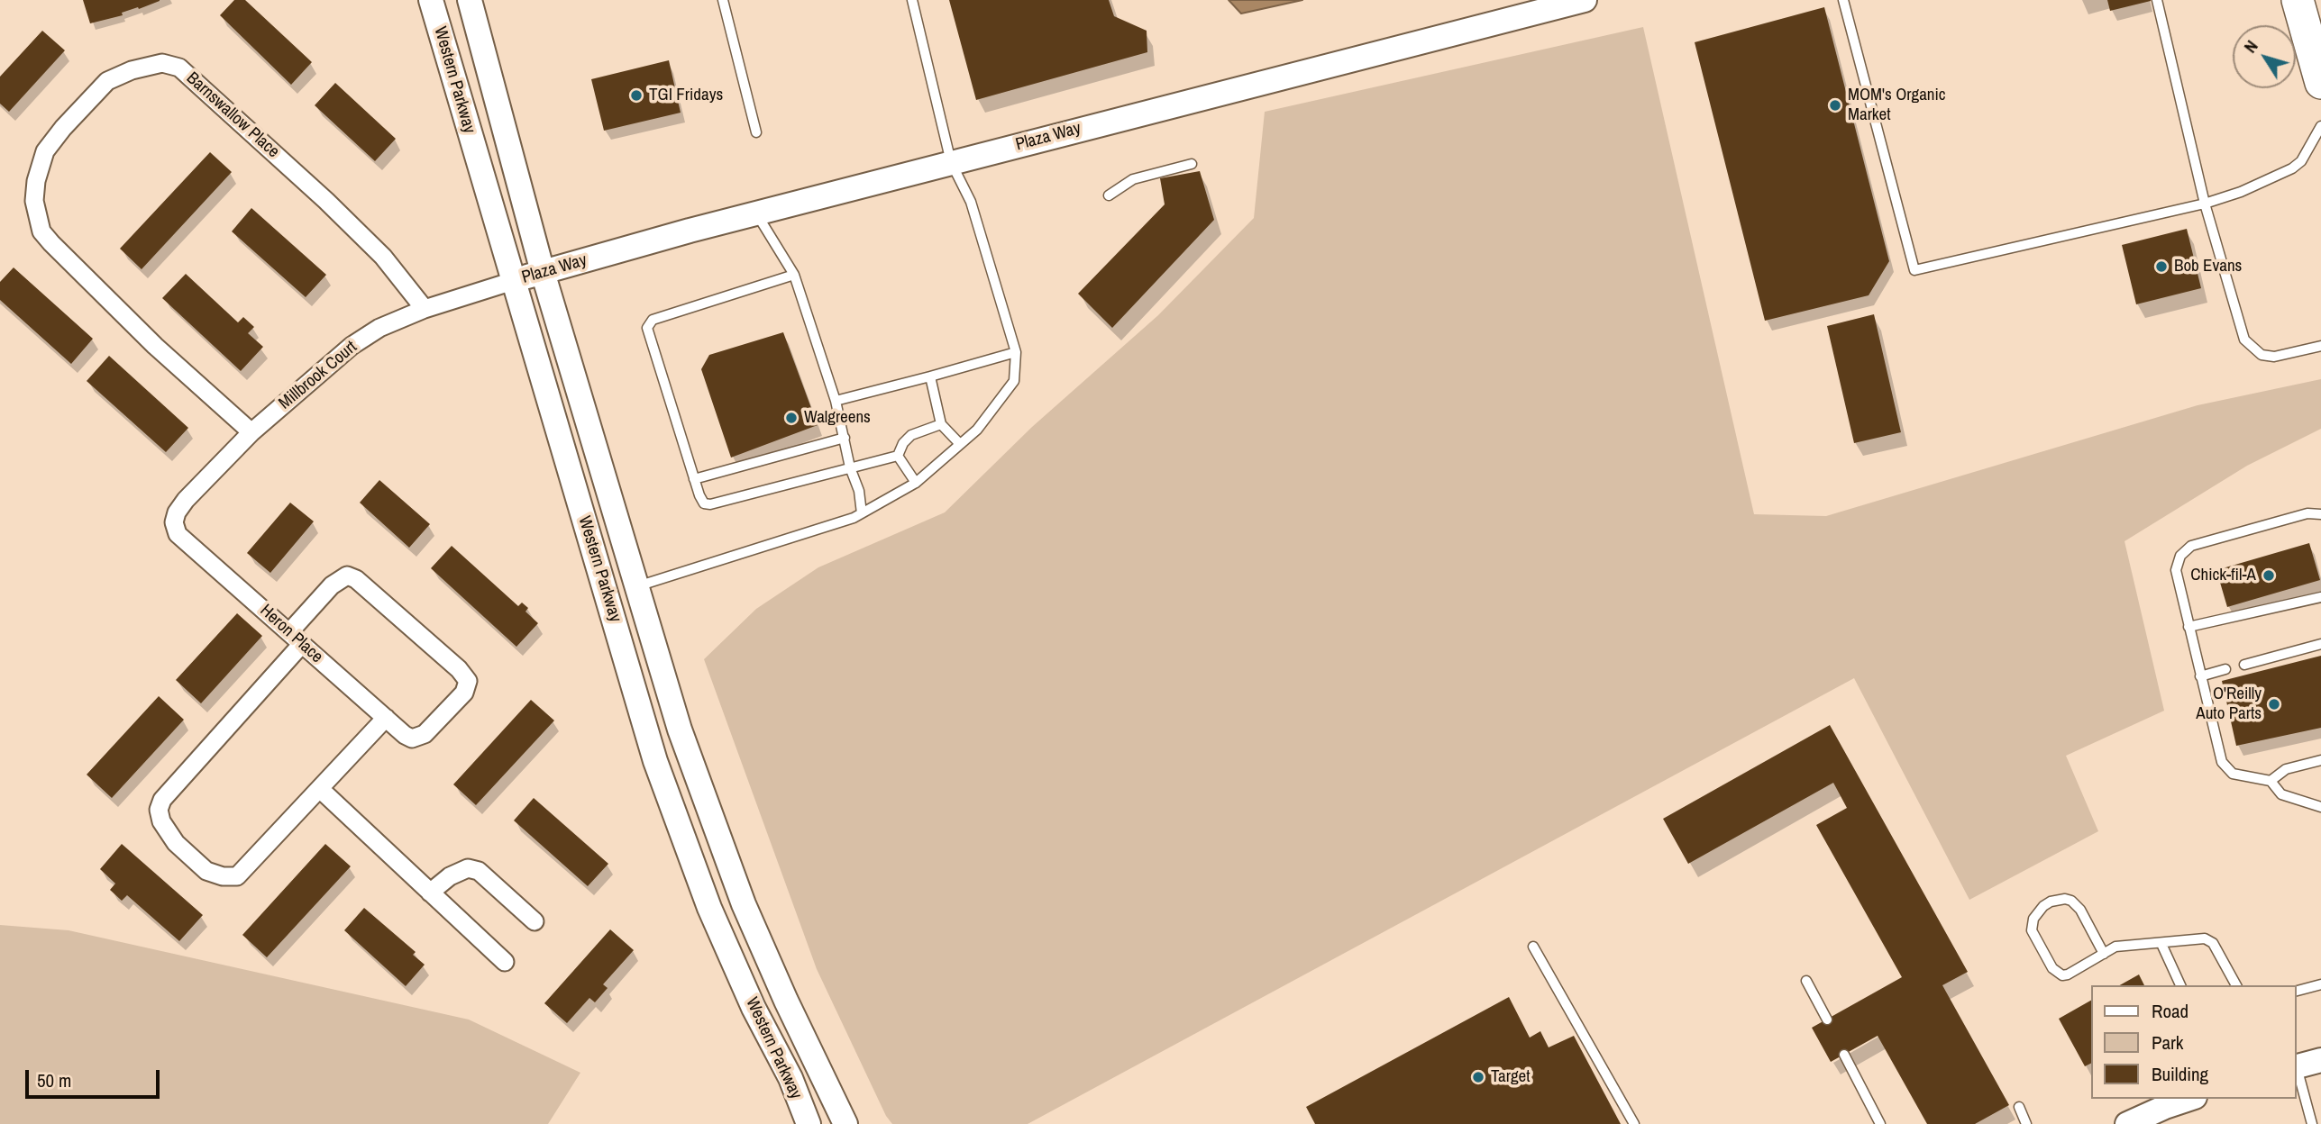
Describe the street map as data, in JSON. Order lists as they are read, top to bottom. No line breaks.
{"streets":{"main road":["Western Parkway","Plaza Way"],"street":["Barnswallow Place","Millbrook Court","Heron Place"]},"crossings":[["Western Parkway","Plaza Way"],["Western Parkway","Millbrook Court"],["Barnswallow Place","Millbrook Court"],["Plaza Way","Millbrook Court"],["Millbrook Court","Heron Place"]],"places":["TGI Fridays","MOM's Organic Market","Bob Evans","Walgreens","Chick-fil-A","O'Reilly Auto Parts","Target"],"legend":["Road","Park","Building"],"scale_bar":"50 m","north":"top left"}
